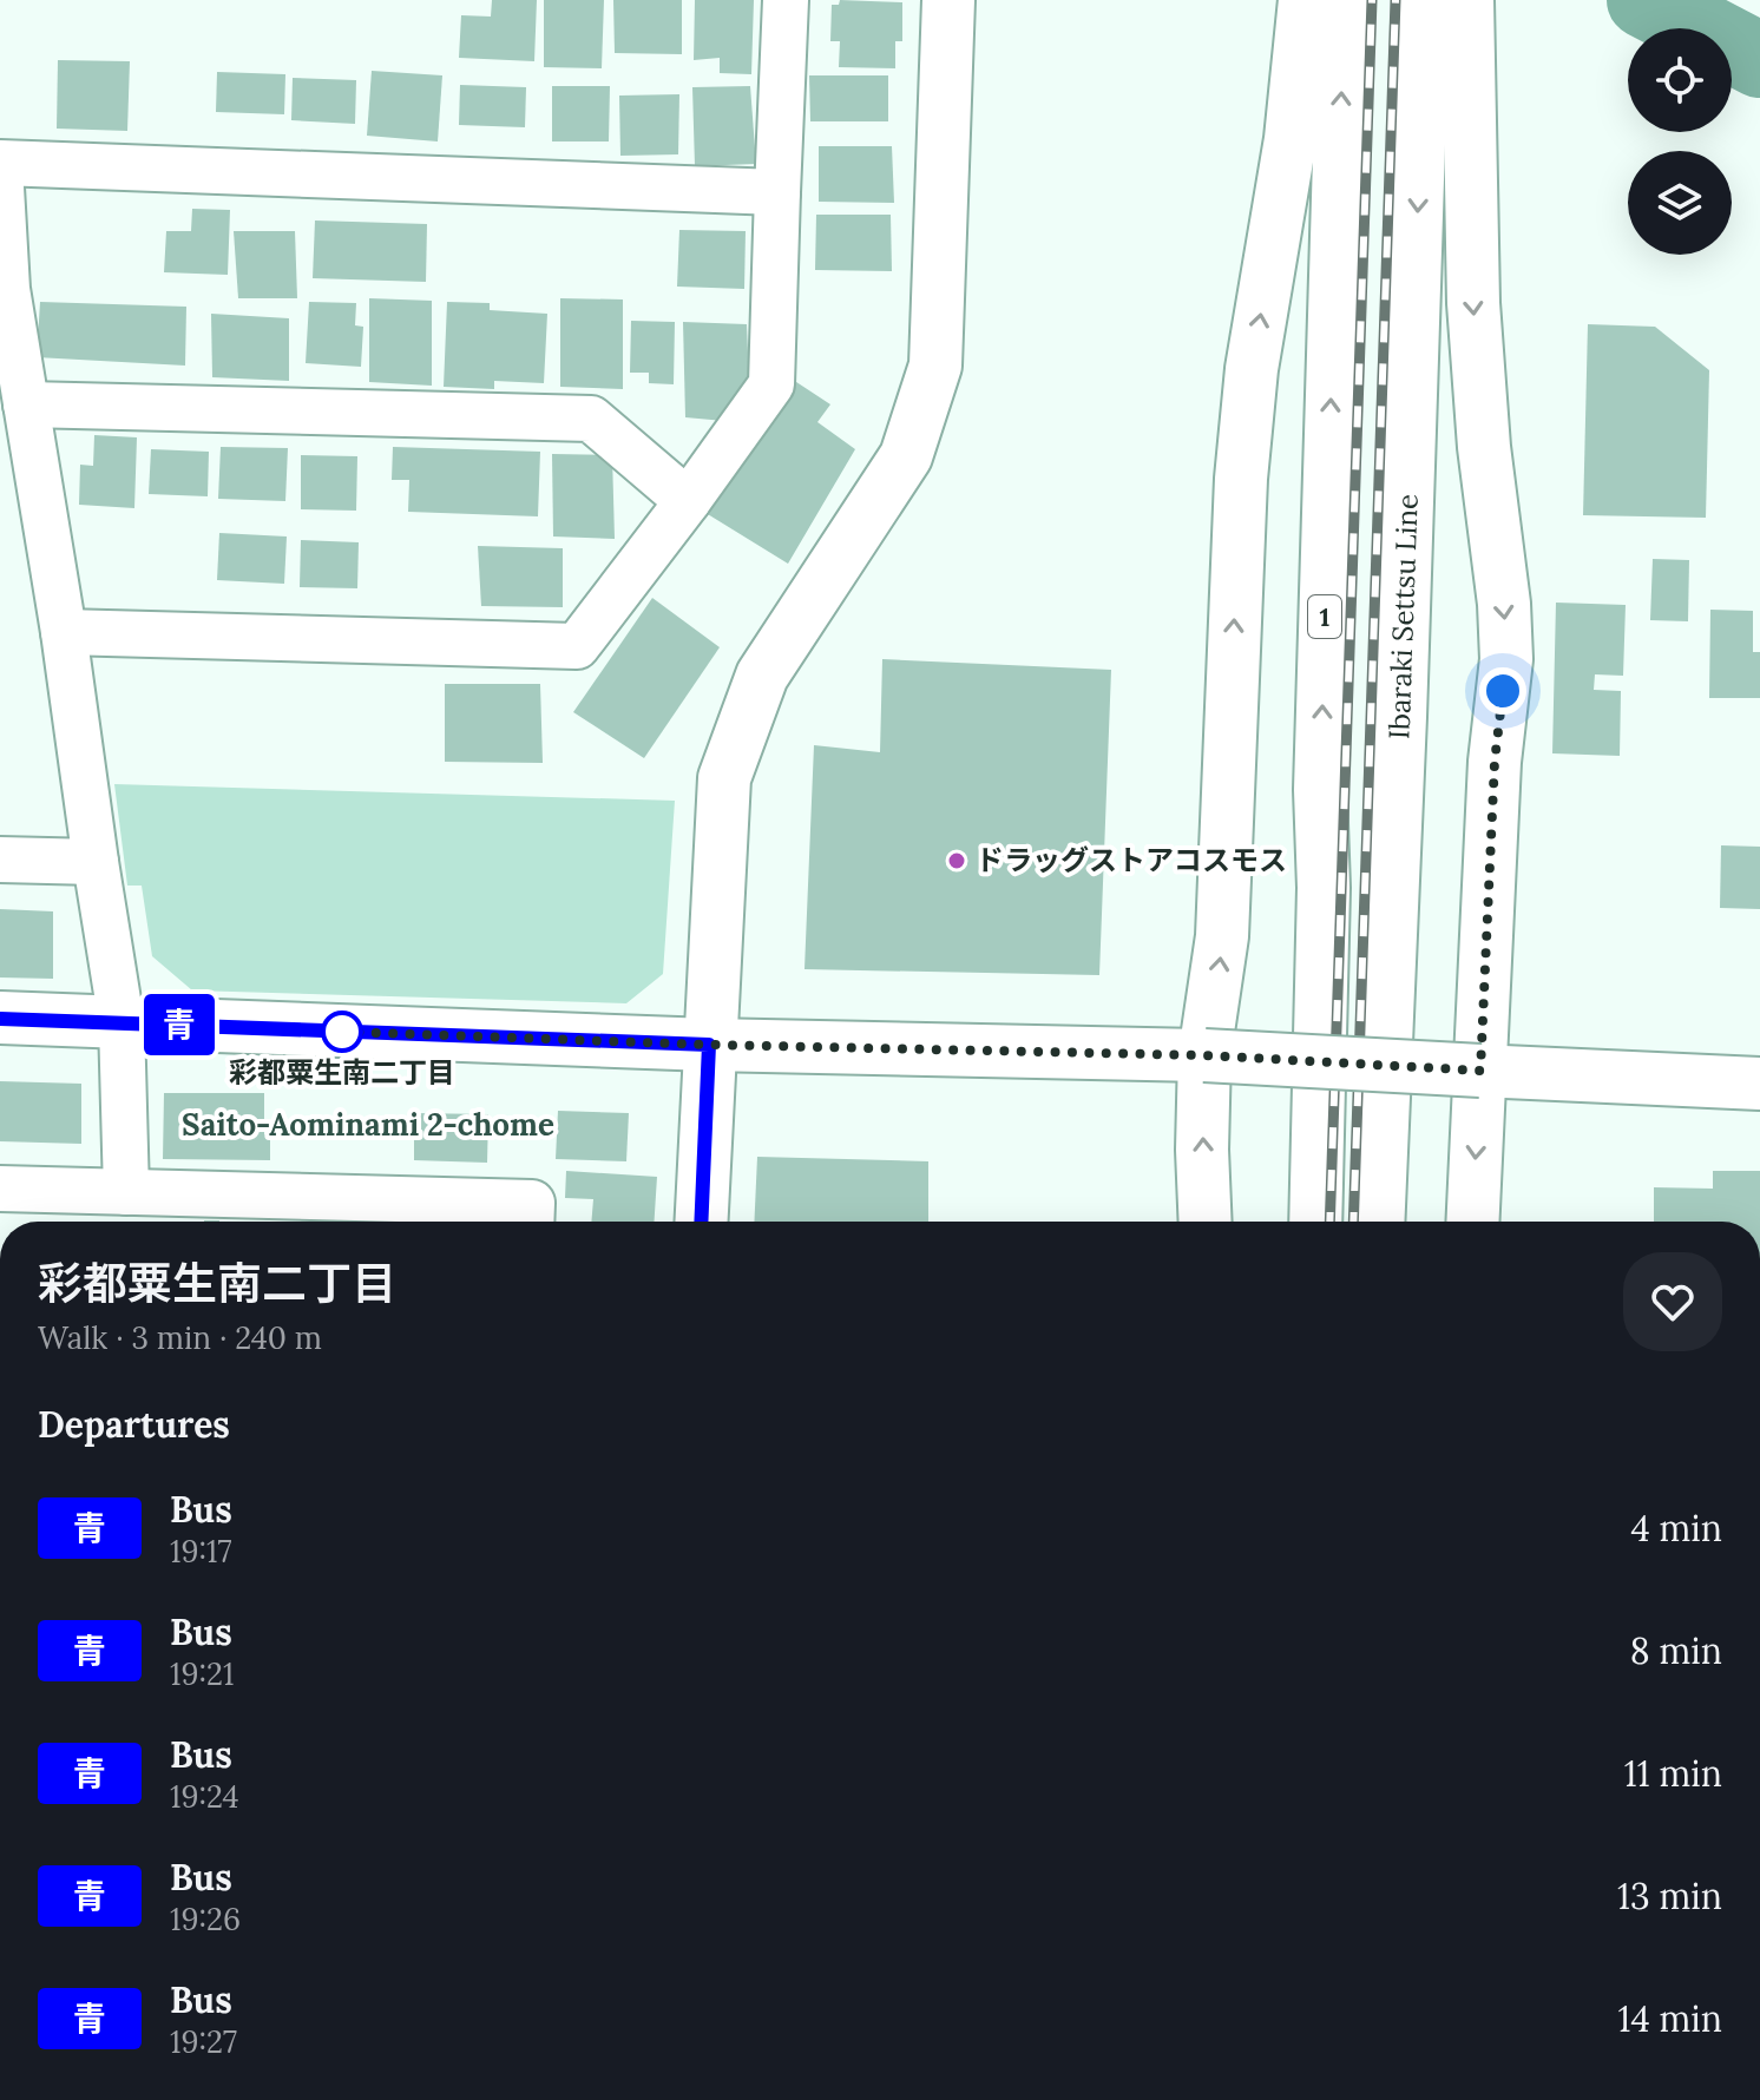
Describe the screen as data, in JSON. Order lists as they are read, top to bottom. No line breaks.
{"streets":{"main road":["1","Ibaraki Settsu Line"]},"districts":["Saito-Aominami 2-chome"],"places":["ドラッグストアコスモス","彩都粟生南二丁目"],"lines":["bus line 青"],"page":{"on_map":"青","heading":[["彩都粟生南二丁目","Walk · 3 min · 240 m"],"Departures"],"list":[{"mark":"青","name":"Bus","note":"19:17","value":"4 min"},{"mark":"青","name":"Bus","note":"19:21","value":"8 min"},{"mark":"青","name":"Bus","note":"19:24","value":"11 min"},{"mark":"青","name":"Bus","note":"19:26","value":"13 min"},{"mark":"青","name":"Bus","note":"19:27","value":"14 min"}]}}
